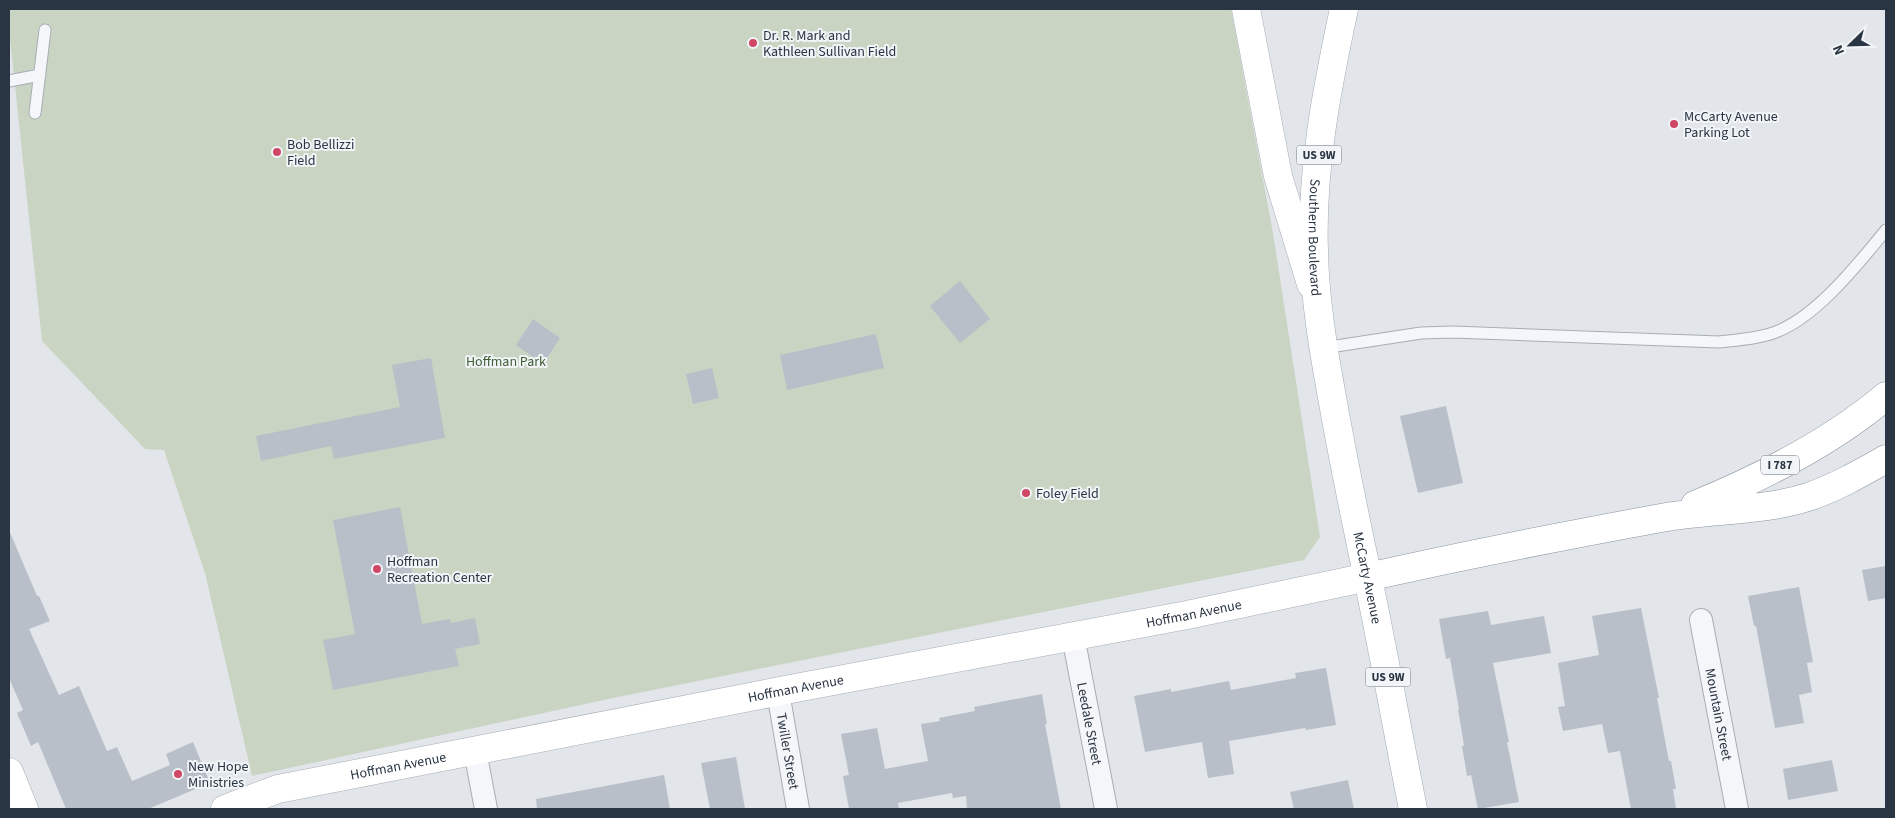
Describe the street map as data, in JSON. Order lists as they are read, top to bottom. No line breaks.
{"streets":{"main road":["US 9W","Southern Boulevard","I 787","McCarty Avenue","Hoffman Avenue"],"street":["Mountain Street","Leedale Street","Twiller Street"]},"crossings":[["Southern Boulevard","McCarty Avenue"],["I 787","McCarty Avenue"],["I 787","Hoffman Avenue"],["McCarty Avenue","Hoffman Avenue"],["Hoffman Avenue","Leedale Street"],["Hoffman Avenue","Twiller Street"]],"parks":["Hoffman Park"],"places":["Dr. R. Mark and Kathleen Sullivan Field","McCarty Avenue Parking Lot","Bob Bellizzi Field","Foley Field","Hoffman Recreation Center","New Hope Ministries"],"north":"bottom left"}
